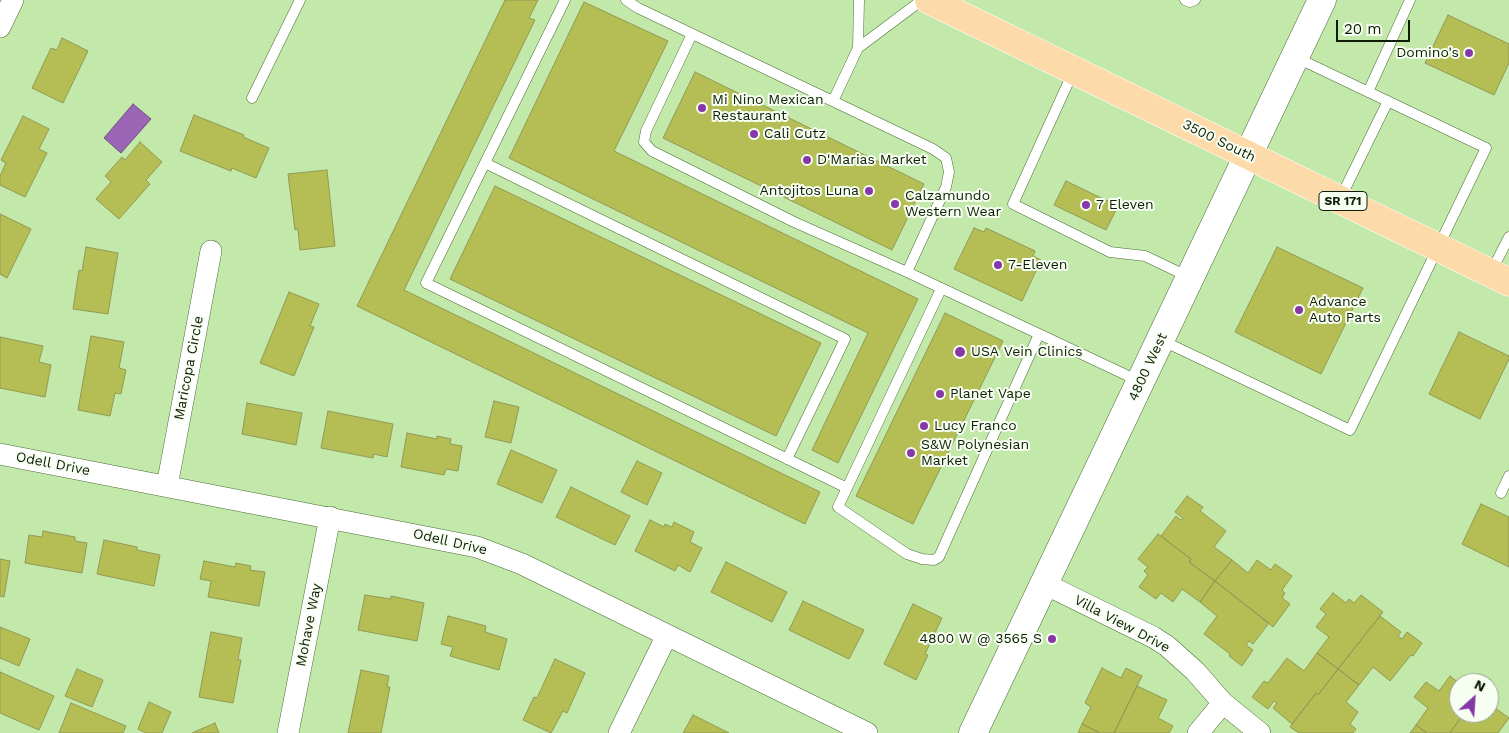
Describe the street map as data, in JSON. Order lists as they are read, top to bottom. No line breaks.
{"streets":{"main road":["3500 South","SR 171","4800 West"],"street":["Maricopa Circle","Odell Drive","Villa View Drive","Mohave Way"]},"crossings":[["3500 South","4800 West"],["4800 West","Villa View Drive"],["Maricopa Circle","Odell Drive"],["Odell Drive","Mohave Way"]],"places":["Domino's","Mi Nino Mexican Restaurant","Cali Cutz","D'Marias Market","Antojitos Luna","Calzamundo Western Wear","7 Eleven","7-Eleven","Advance Auto Parts","USA Vein Clinics","Planet Vape","Lucy Franco","S&W Polynesian Market","4800 W @ 3565 S"],"scale_bar":"20 m","north":"top right"}
